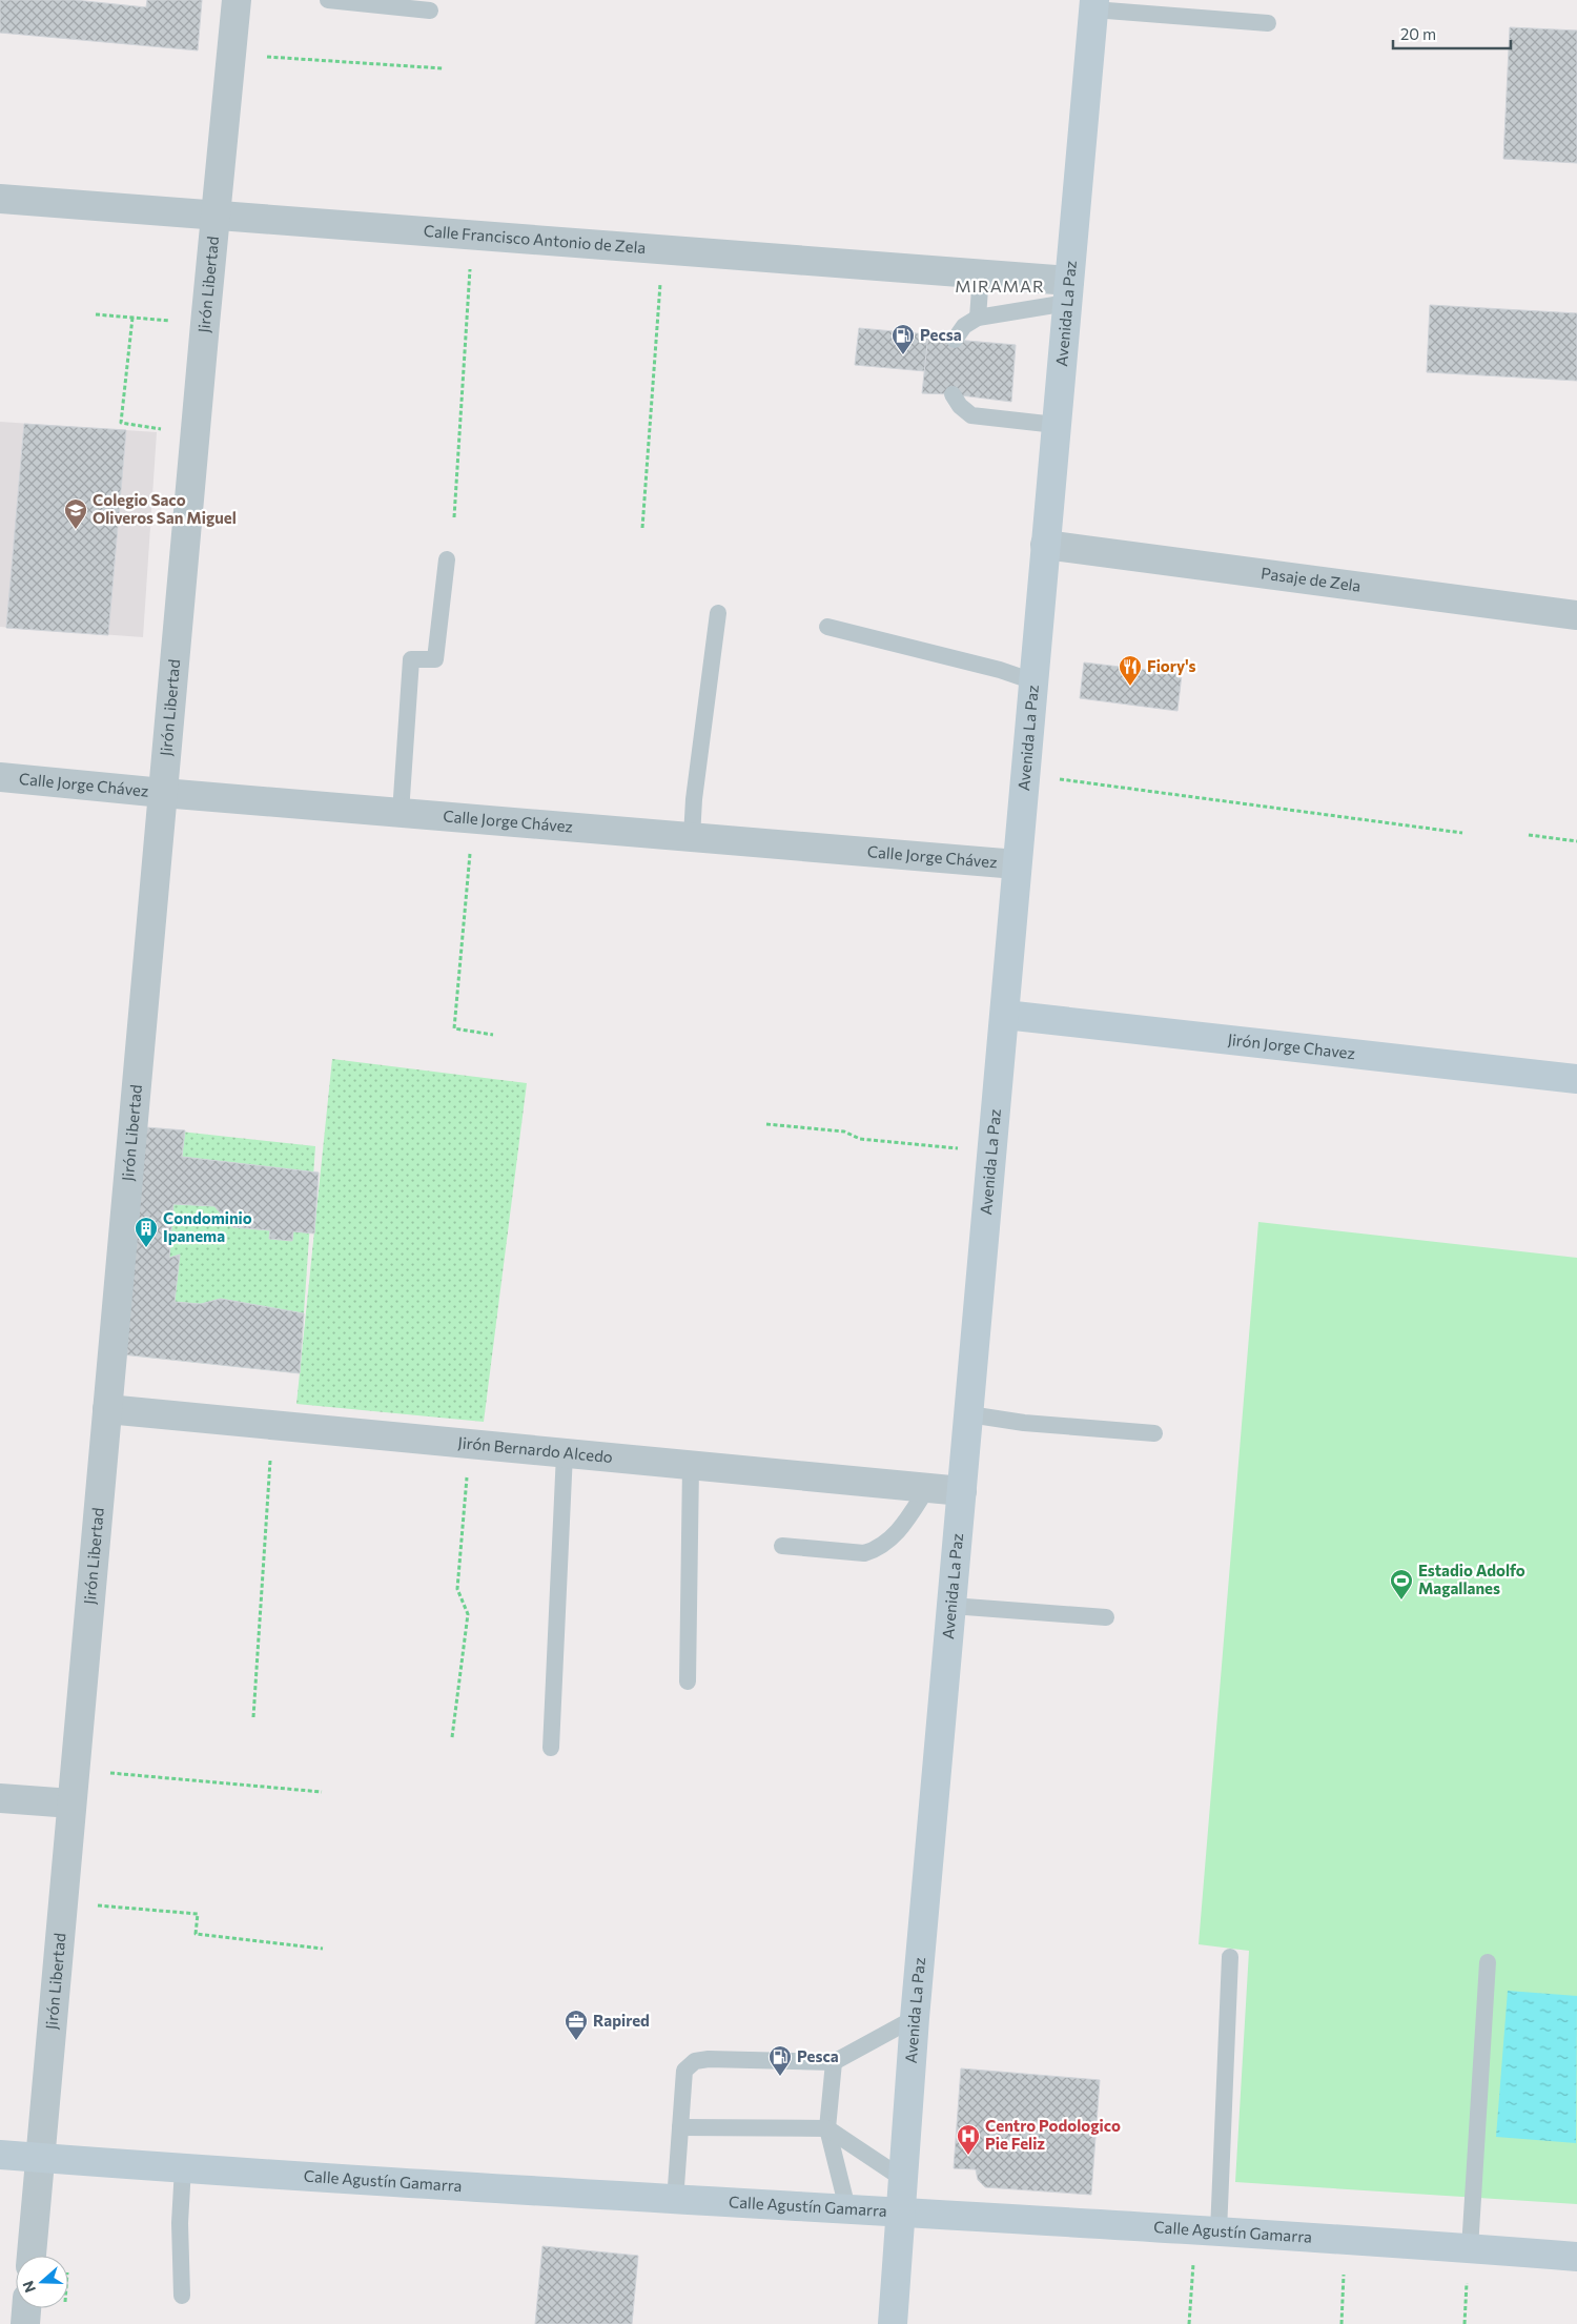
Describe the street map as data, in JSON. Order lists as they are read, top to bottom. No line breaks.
{"streets":{"main road":["Avenida La Paz","Jirón Jorge Chavez","Calle Agustín Gamarra"],"street":["Calle Francisco Antonio de Zela","Jirón Libertad","Pasaje de Zela","Calle Jorge Chávez","Jirón Bernardo Alcedo"]},"crossings":[["Calle Francisco Antonio de Zela","Jirón Libertad"],["Calle Francisco Antonio de Zela","Avenida La Paz"],["Jirón Libertad","Calle Jorge Chávez"],["Jirón Libertad","Jirón Bernardo Alcedo"],["Jirón Libertad","Calle Agustín Gamarra"],["Avenida La Paz","Pasaje de Zela"],["Avenida La Paz","Calle Jorge Chávez"],["Avenida La Paz","Jirón Jorge Chavez"],["Avenida La Paz","Jirón Bernardo Alcedo"],["Avenida La Paz","Calle Agustín Gamarra"]],"districts":["MIRAMAR"],"places":{"fuel station":["Pecsa","Pesca"],"school or university":["Colegio Saco Oliveros San Miguel"],"restaurant":["Fiory's"],"building":["Condominio Ipanema"],"sports":["Estadio Adolfo Magallanes"],"office":["Rapired"],"hospital":["Centro Podologico Pie Feliz"]},"scale_bar":"20 m","north":"left"}
